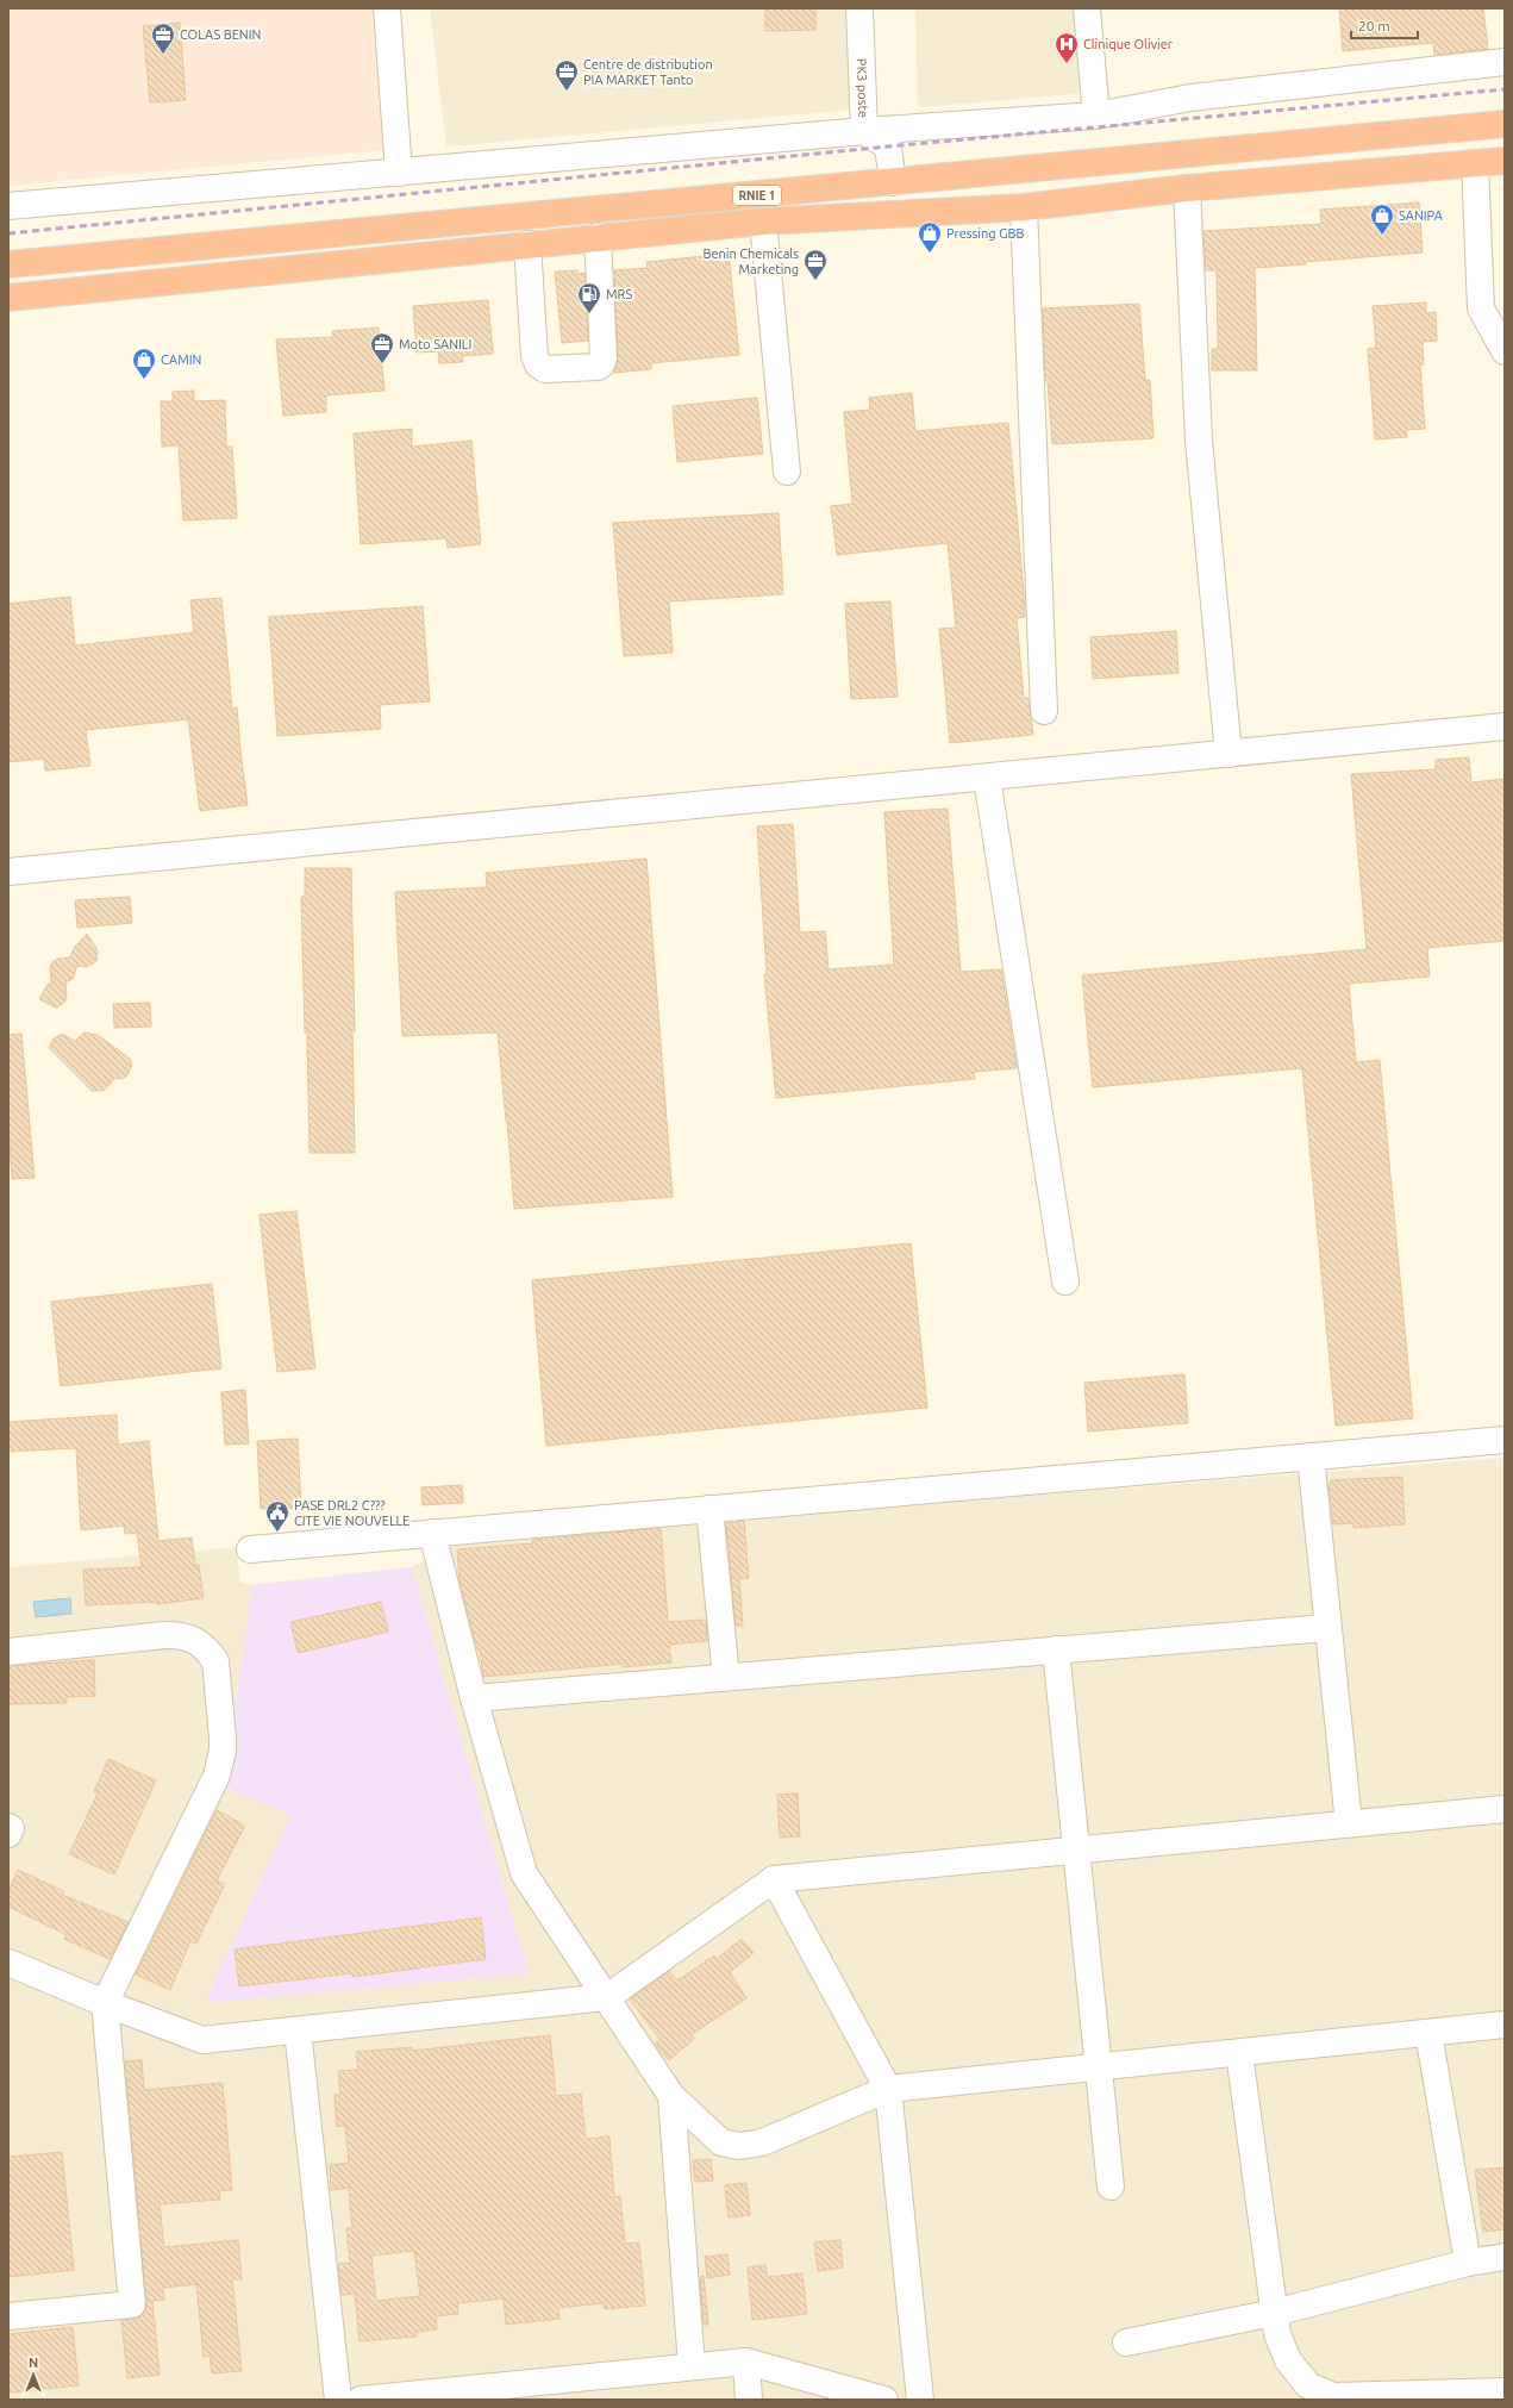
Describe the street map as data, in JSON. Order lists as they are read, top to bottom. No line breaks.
{"streets":{"highway":["RNIE 1"],"street":["PK3 poste"]},"crossings":[["PK3 poste","RNIE 1"]],"places":{"office":["COLAS BENIN","Centre de distribution PIA MARKET Tanto","Benin Chemicals Marketing","Moto SANILI"],"hospital":["Clinique Olivier"],"shop":["SANIPA","Pressing GBB","CAMIN"],"fuel station":["MRS"],"public building":["PASE DRL2 C??? CITE VIE NOUVELLE"]},"scale_bar":"20 m","north":"top"}
